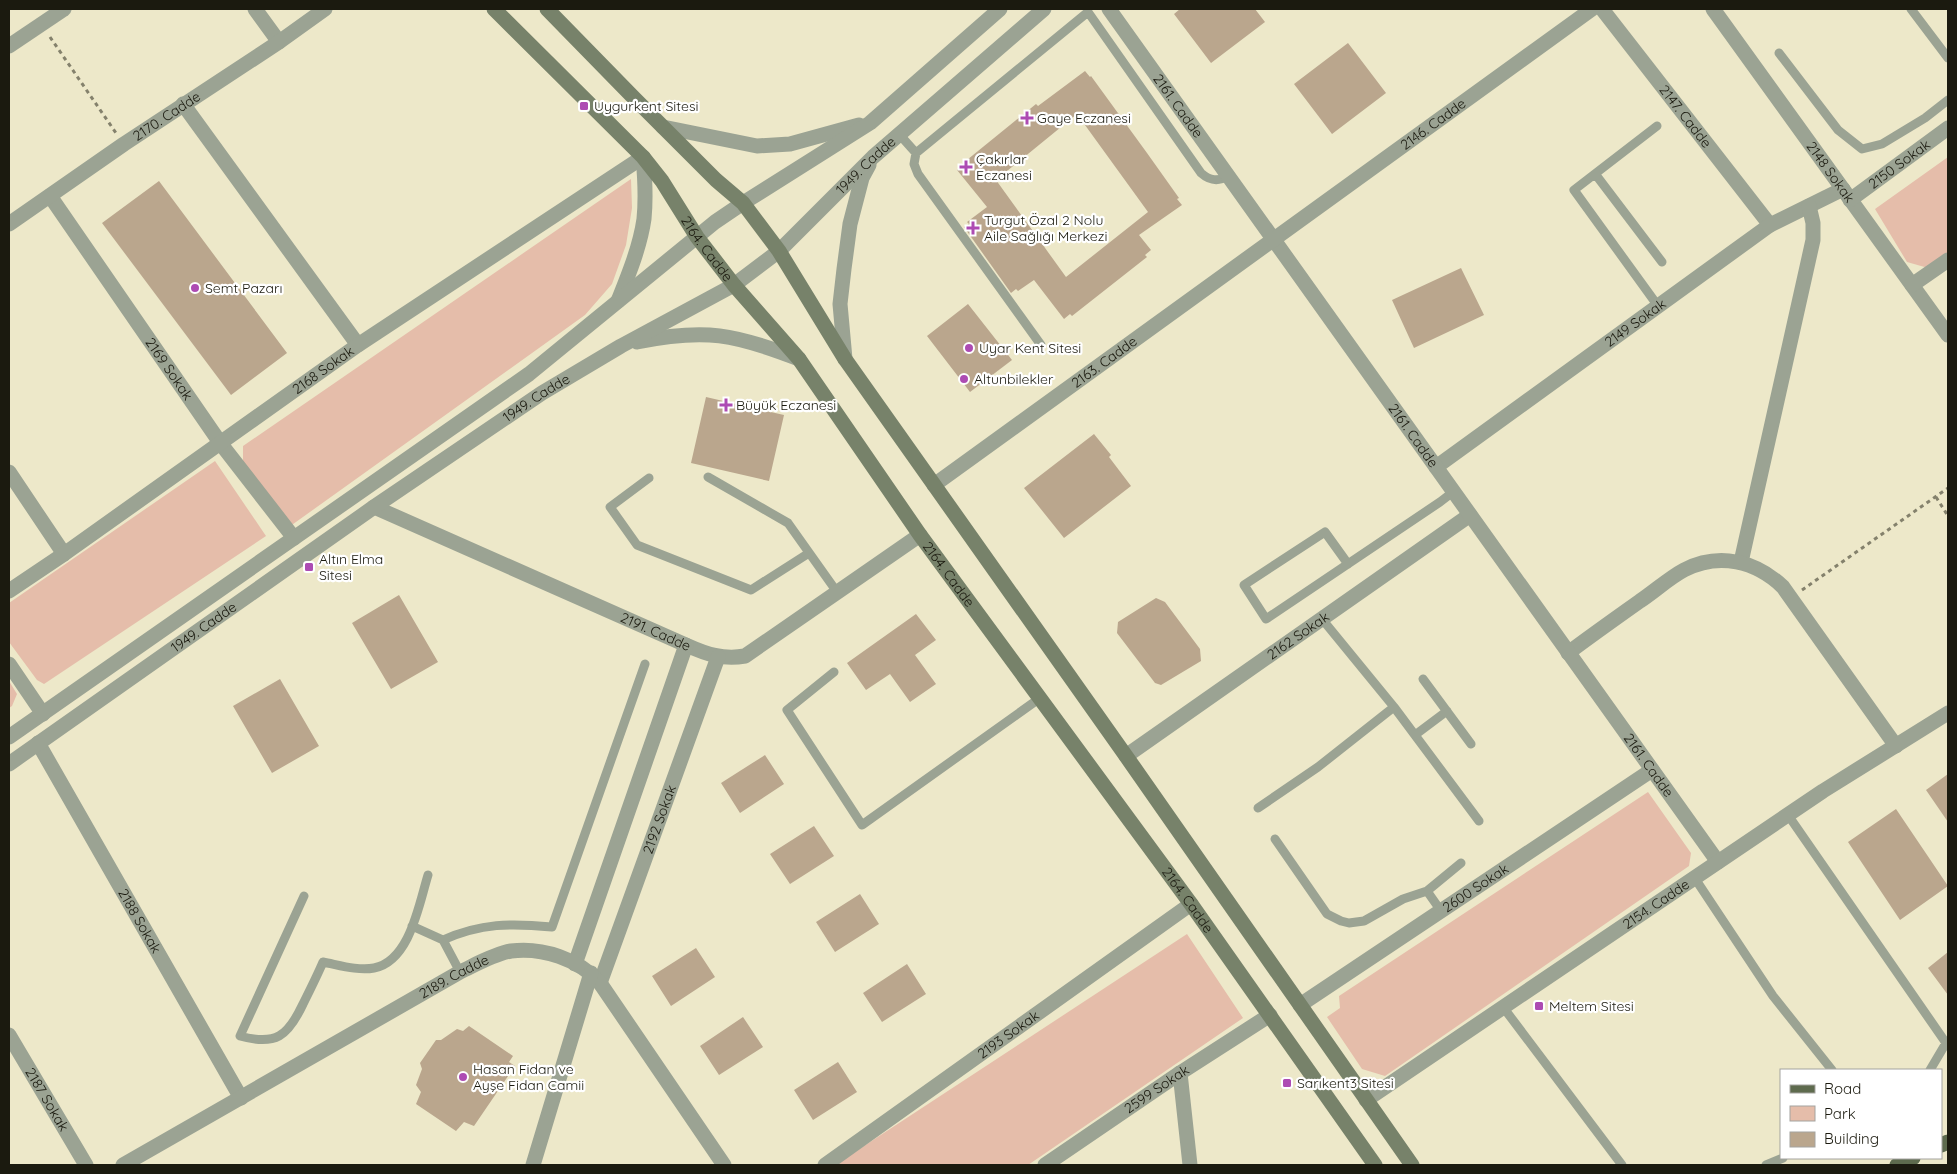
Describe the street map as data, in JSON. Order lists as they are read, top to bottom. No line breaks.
{"streets":{"main road":["2164. Cadde"],"street":["2161. Cadde","2170. Cadde","2147. Cadde","2146. Cadde","2150 Sokak","1949. Cadde","2148 Sokak","2149 Sokak","2163. Cadde","2169 Sokak","2168 Sokak","2191. Cadde","2162 Sokak","2192 Sokak","2600 Sokak","2154. Cadde","2188 Sokak","2189. Cadde","2193 Sokak","2599 Sokak","2187 Sokak"]},"crossings":[["2161. Cadde","2146. Cadde"],["2161. Cadde","2149 Sokak"],["2161. Cadde","2163. Cadde"],["2161. Cadde","2162 Sokak"],["2161. Cadde","2600 Sokak"],["2161. Cadde","2154. Cadde"],["2170. Cadde","2169 Sokak"],["2147. Cadde","2149 Sokak"],["2146. Cadde","2163. Cadde"],["2150 Sokak","2148 Sokak"],["2150 Sokak","2149 Sokak"],["1949. Cadde","2164. Cadde"],["1949. Cadde","2169 Sokak"],["1949. Cadde","2191. Cadde"],["1949. Cadde","2188 Sokak"],["2148 Sokak","2149 Sokak"],["2164. Cadde","2168 Sokak"],["2164. Cadde","2191. Cadde"],["2164. Cadde","2193 Sokak"],["2164. Cadde","2599 Sokak"],["2169 Sokak","2168 Sokak"],["2191. Cadde","2192 Sokak"],["2192 Sokak","2189. Cadde"],["2188 Sokak","2189. Cadde"]],"places":{"transit":["Uygurkent Sitesi","Altın Elma Sitesi","Meltem Sitesi","Sarıkent3 Sitesi"],"health":["Gaye Eczanesi","Çakırlar Eczanesi","Turgut Özal 2 Nolu Aile Sağlığı Merkezi","Büyük Eczanesi"],"other":["Semt Pazarı","Uyar Kent Sitesi","Altunbilekler","Hasan Fidan ve Ayşe Fidan Camii"]},"legend":["Road","Park","Building"]}
